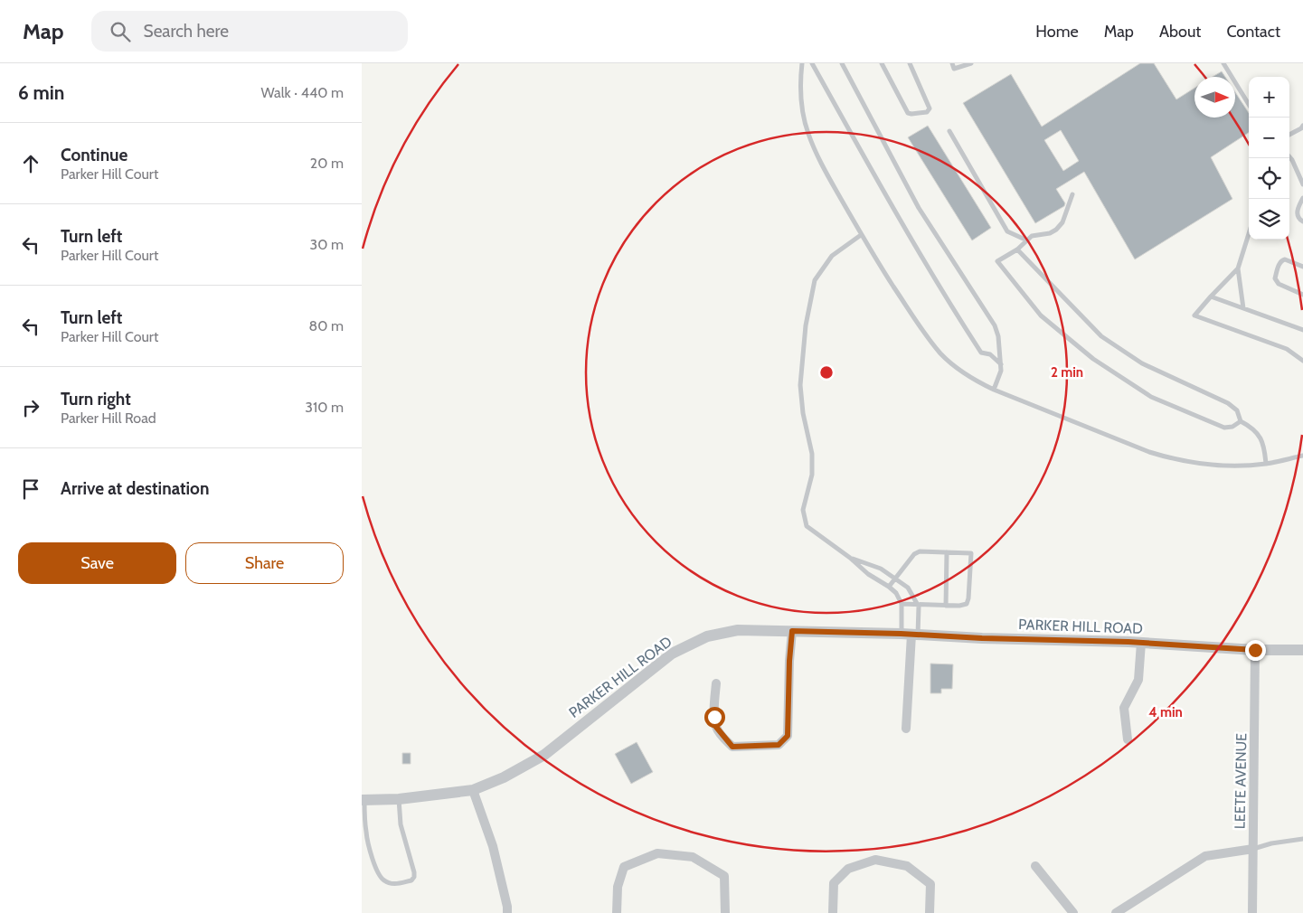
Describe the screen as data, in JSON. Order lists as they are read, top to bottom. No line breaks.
{"streets":{"street":["PARKER HILL ROAD","LEETE AVENUE"]},"crossings":[["PARKER HILL ROAD","LEETE AVENUE"]],"north":"right","page":{"header":"Map","search":"Search here","nav":["Home","Map","About","Contact"],"heading":["6 min","Walk · 440 m"],"map_buttons":["+","−"],"list":[["Continue","Parker Hill Court","20 m"],["Turn left","Parker Hill Court","30 m"],["Turn left","Parker Hill Court","80 m"],["Turn right","Parker Hill Road","310 m"],"Arrive at destination"],"buttons":["Save","Share"]},"rings":["2 min","4 min"]}
